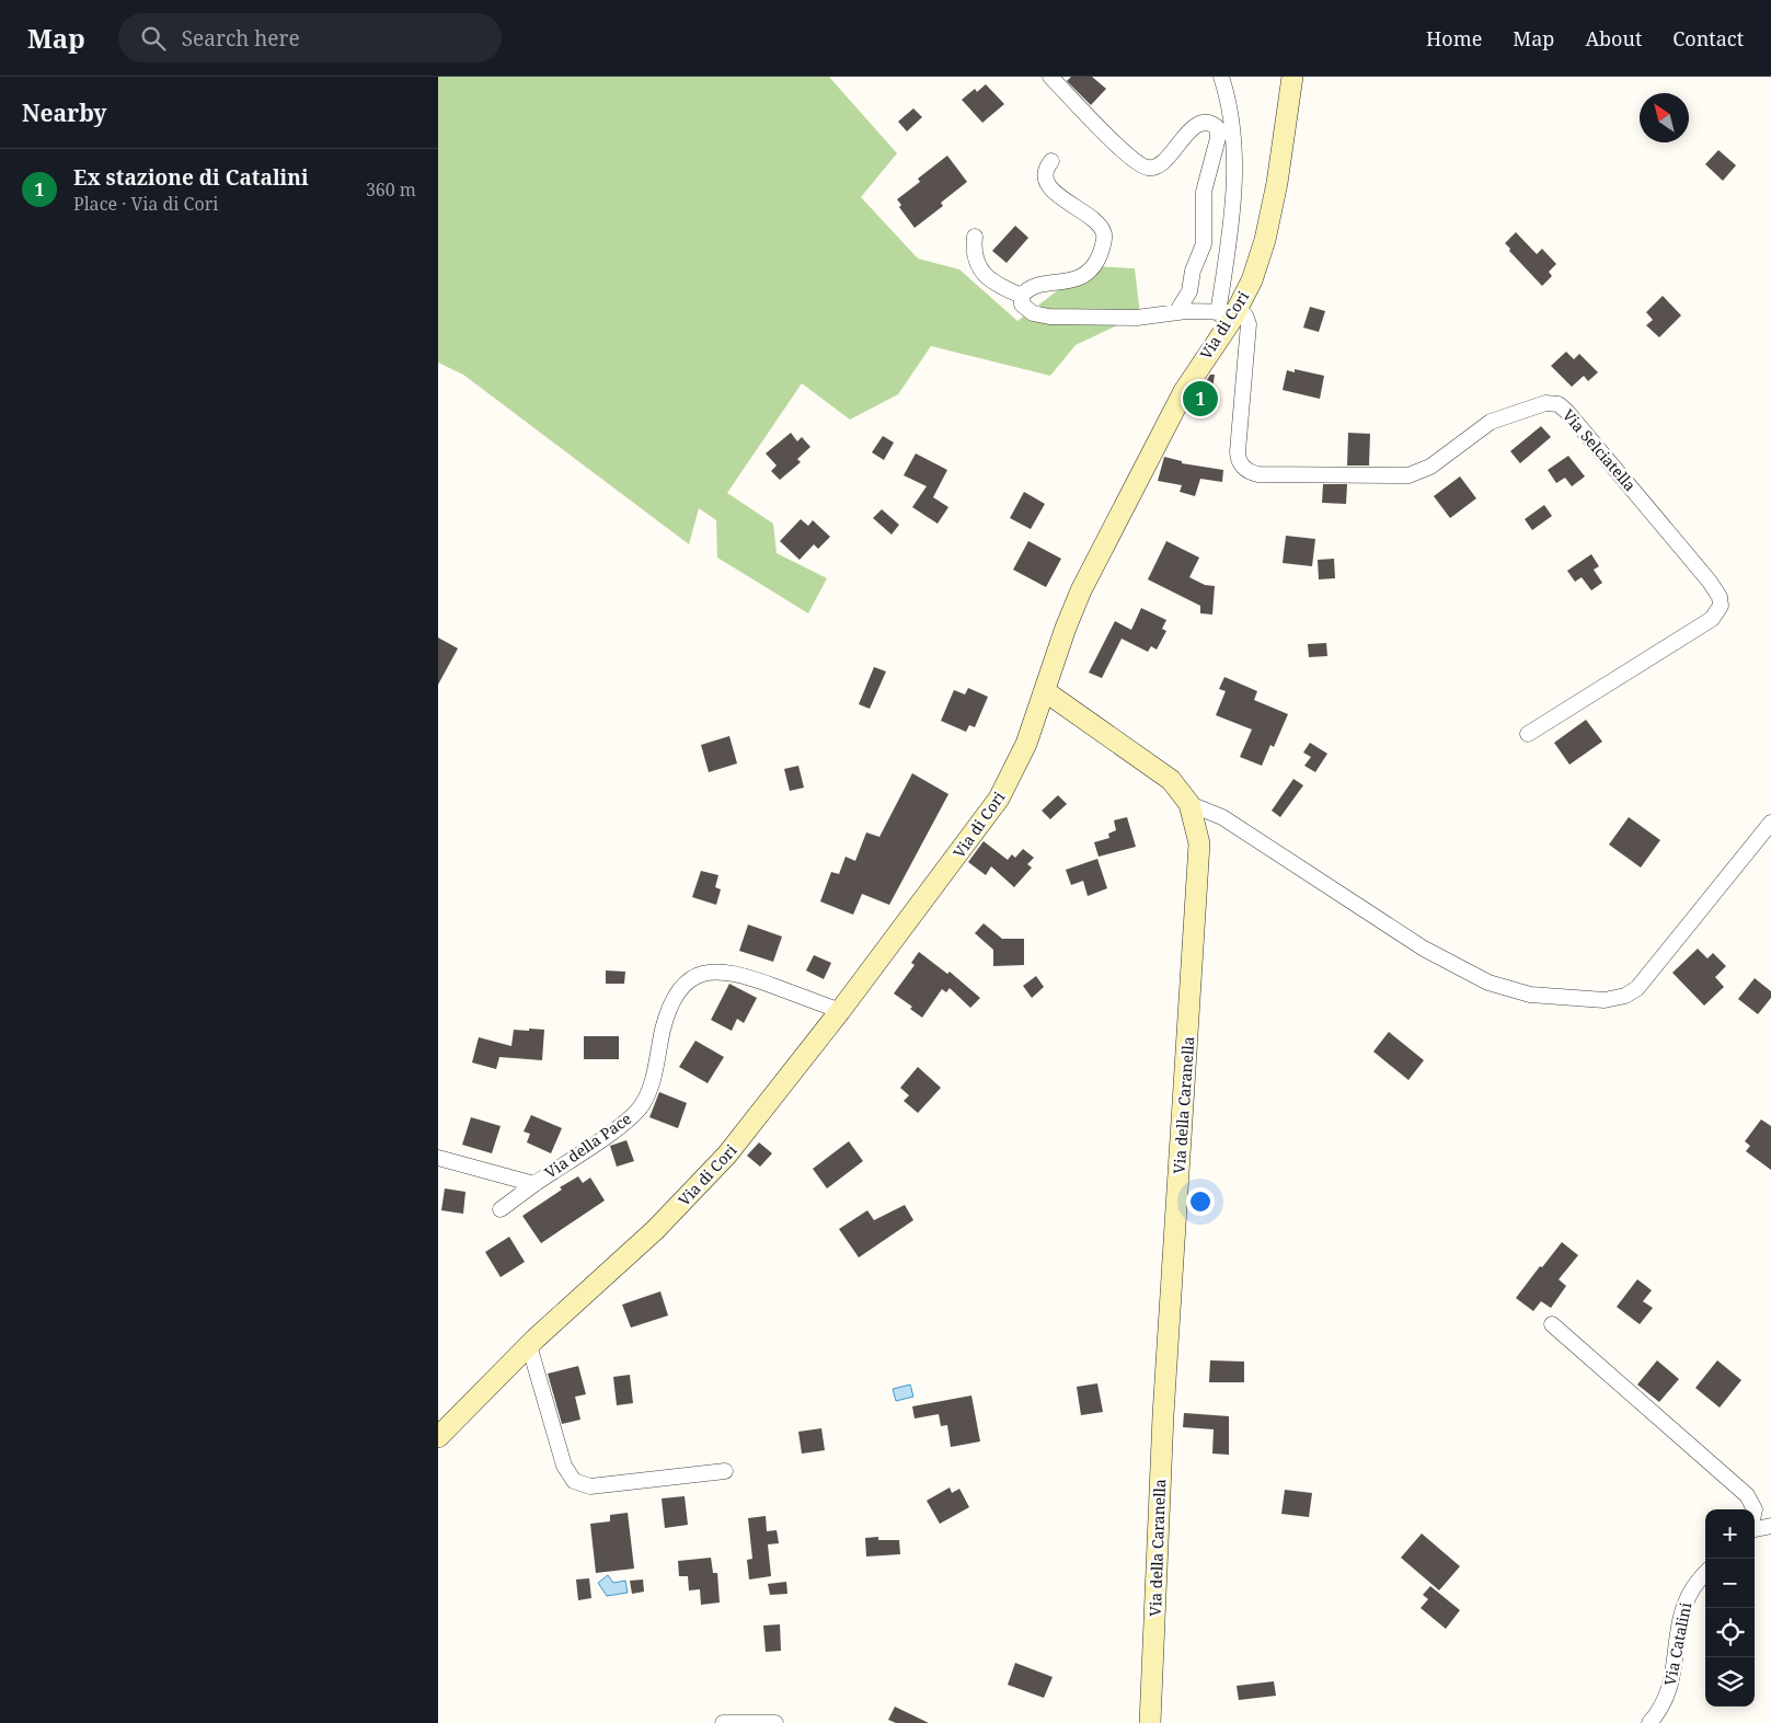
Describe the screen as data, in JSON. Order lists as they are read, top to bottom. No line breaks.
{"streets":{"main road":["Via di Cori","Via della Caranella"],"street":["Via Selciatella","Via della Pace","Via Catalini"]},"crossings":[["Via di Cori","Via Selciatella"],["Via di Cori","Via della Caranella"],["Via di Cori","Via della Pace"]],"north":"top left","page":{"header":"Map","search":"Search here","nav":["Home","Map","About","Contact"],"heading":"Nearby","list":[{"mark":"1","name":"Ex stazione di Catalini","note":"Place · Via di Cori","value":"360 m"}],"pins":"1","map_buttons":["+","−"]}}
